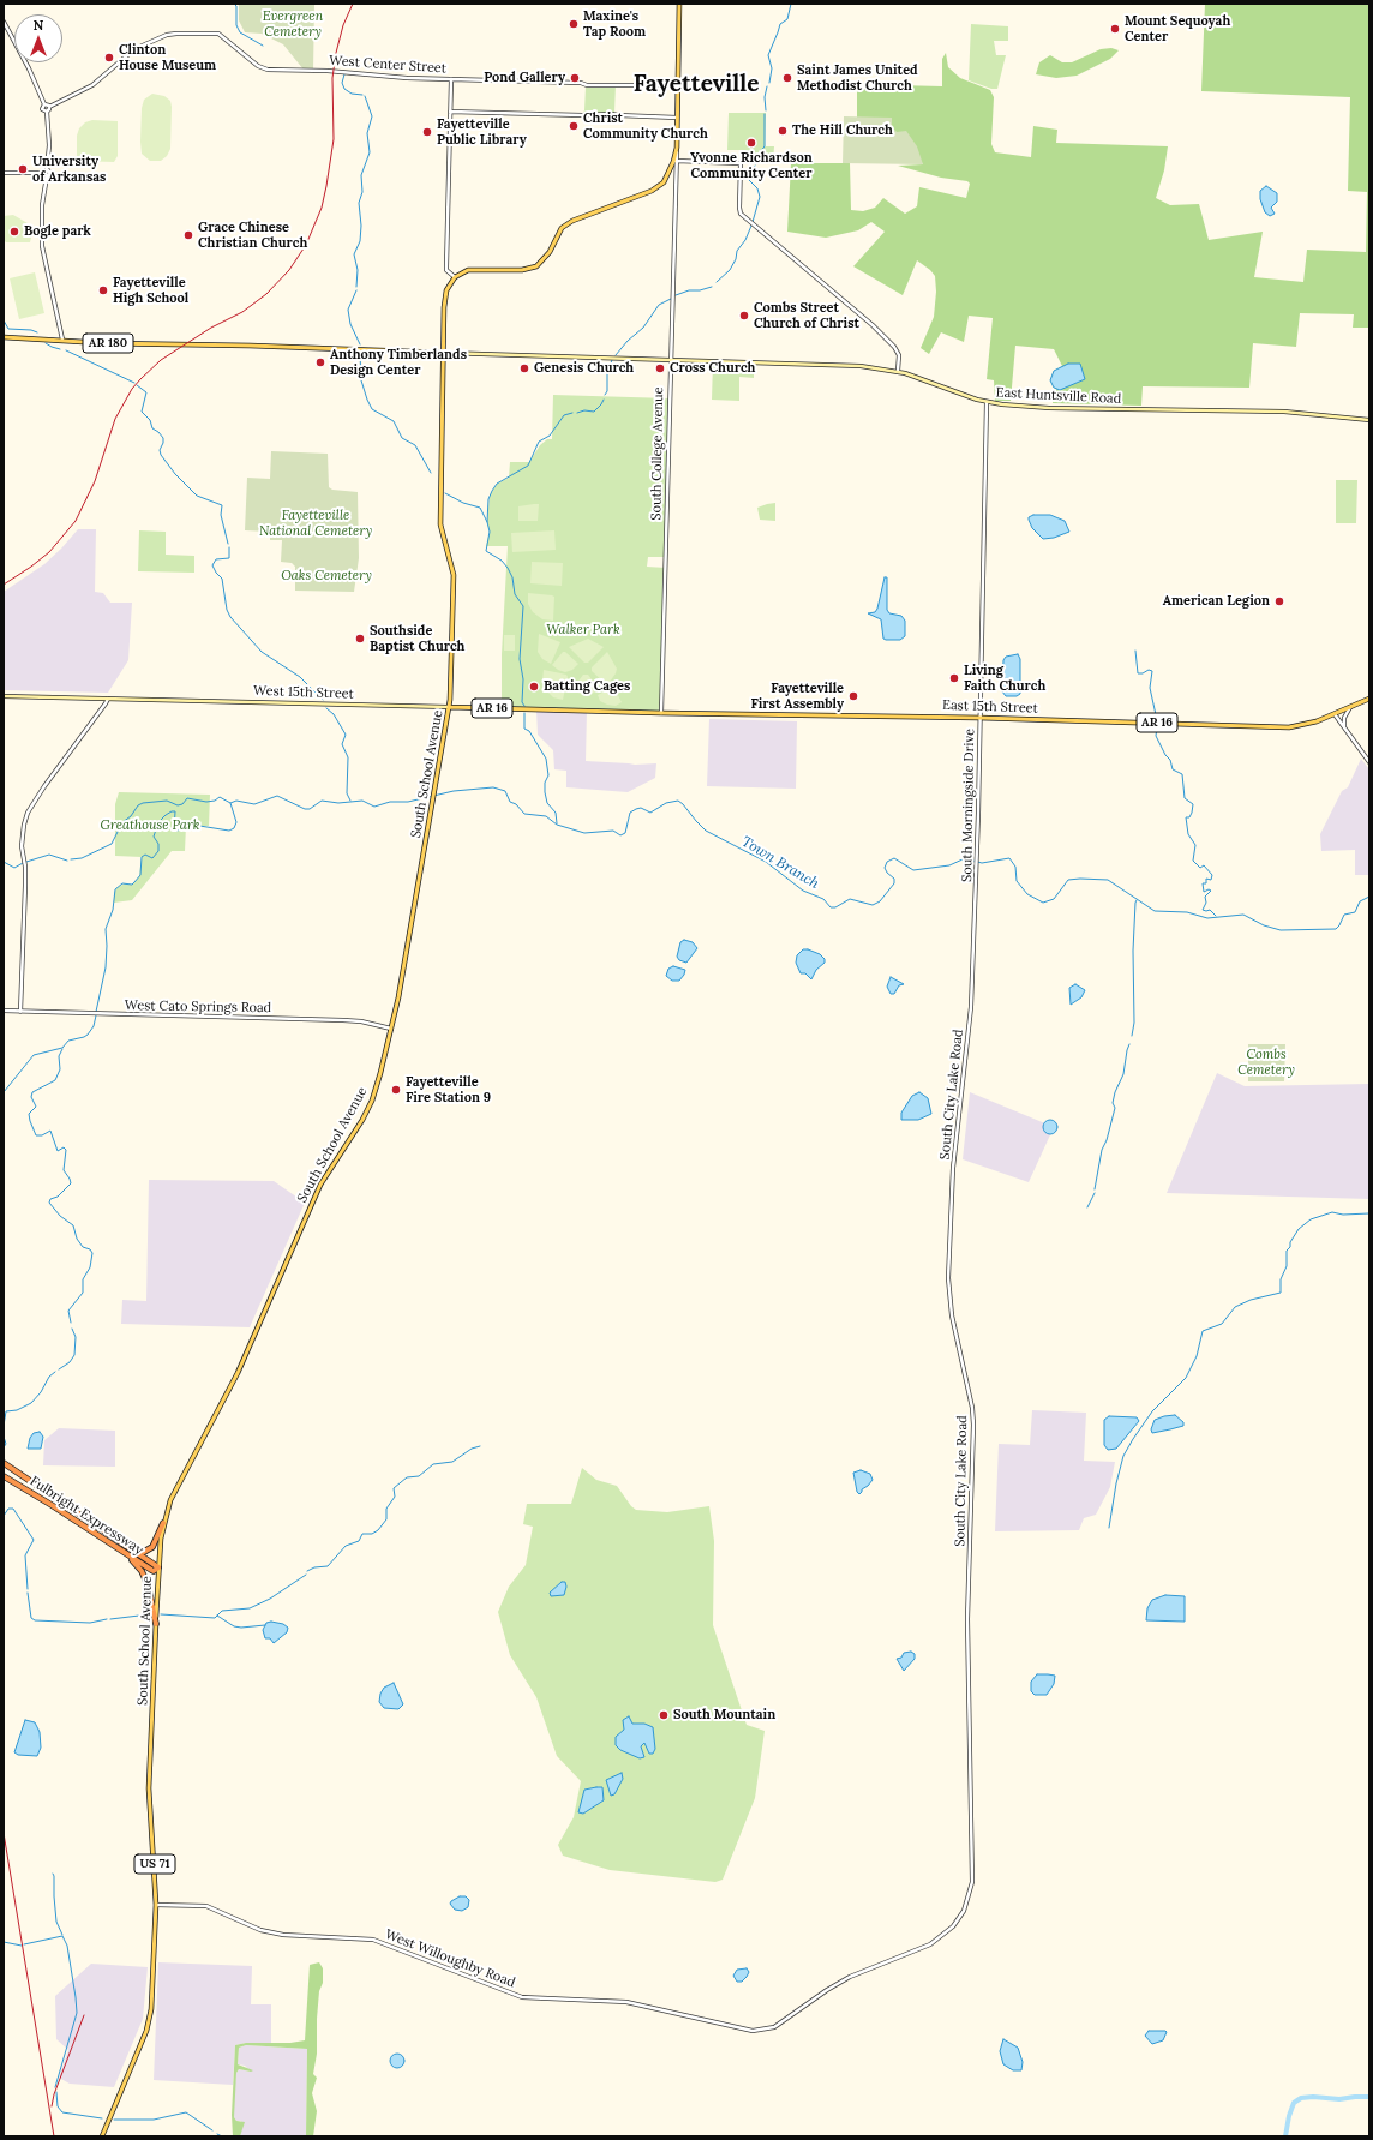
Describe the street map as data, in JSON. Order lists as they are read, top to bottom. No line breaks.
{"streets":{"highway":["Fulbright Expressway"],"main road":["AR 180","East Huntsville Road","West 15th Street","East 15th Street","AR 16","South School Avenue","US 71"],"street":["West Center Street","South College Avenue","South Morningside Drive","West Cato Springs Road","South City Lake Road","West Willoughby Road"]},"crossings":[["AR 180","East Huntsville Road"],["AR 180","South School Avenue"],["East Huntsville Road","South College Avenue"],["East Huntsville Road","South School Avenue"],["East Huntsville Road","South Morningside Drive"],["South College Avenue","East 15th Street"],["West 15th Street","East 15th Street"],["West 15th Street","South School Avenue"],["East 15th Street","South Morningside Drive"],["South School Avenue","West Cato Springs Road"],["South School Avenue","Fulbright Expressway"],["South School Avenue","West Willoughby Road"],["South Morningside Drive","South City Lake Road"],["South City Lake Road","West Willoughby Road"]],"districts":["Fayetteville"],"water":["Town Branch"],"parks":["Evergreen Cemetery","Fayetteville National Cemetery","Oaks Cemetery","Walker Park","Greathouse Park","Combs Cemetery"],"places":["Maxine's Tap Room","Mount Sequoyah Center","Clinton House Museum","Pond Gallery","Saint James United Methodist Church","Christ Community Church","The Hill Church","Fayetteville Public Library","Yvonne Richardson Community Center","University of Arkansas","Bogle park","Grace Chinese Christian Church","Fayetteville High School","Combs Street Church of Christ","Anthony Timberlands Design Center","Genesis Church","Cross Church","American Legion","Southside Baptist Church","Living Faith Church","Batting Cages","Fayetteville First Assembly","Fayetteville Fire Station 9","South Mountain"],"north":"top"}
